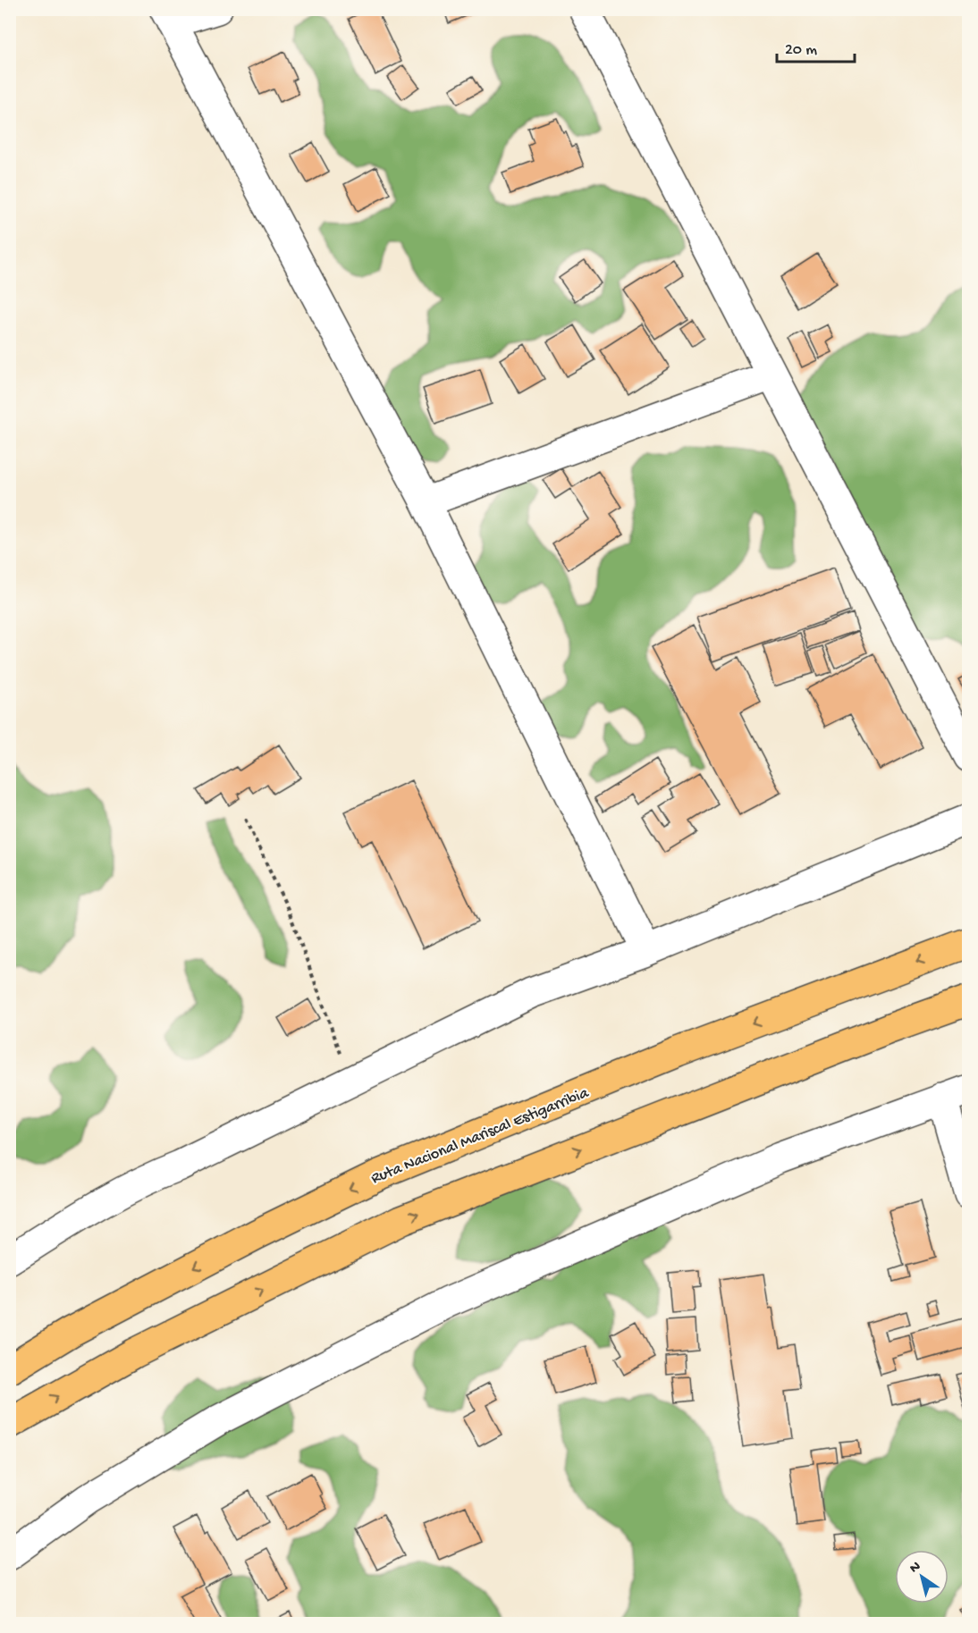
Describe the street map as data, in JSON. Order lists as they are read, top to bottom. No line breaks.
{"streets":{"highway":["Ruta Nacional Mariscal Estigarribia"]},"scale_bar":"20 m","north":"top left"}
